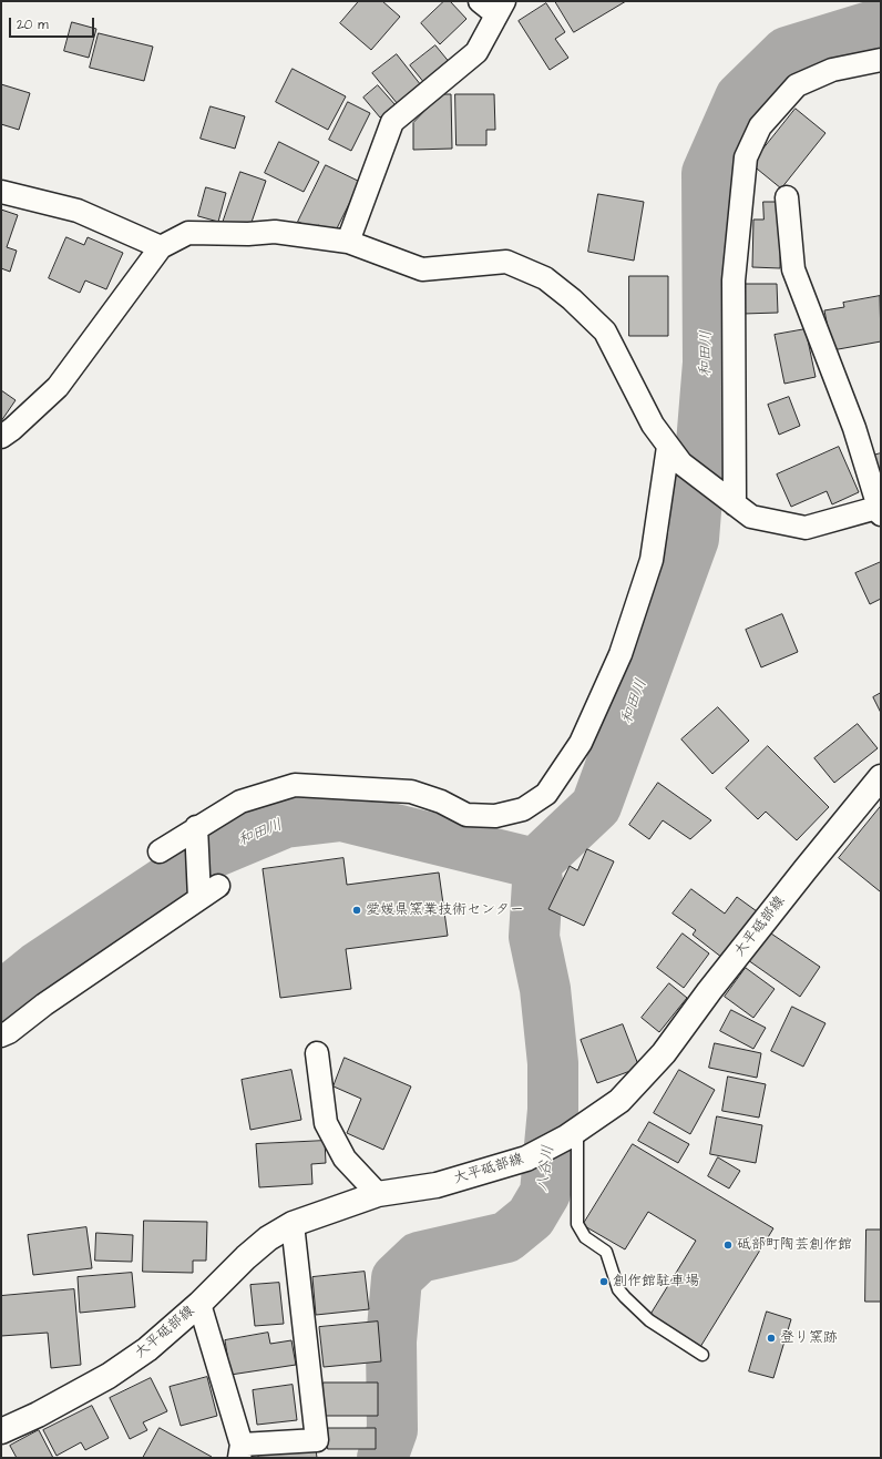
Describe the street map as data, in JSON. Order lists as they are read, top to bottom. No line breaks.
{"streets":{"main road":["大平砥部線"]},"water":["和田川","八谷川"],"places":["愛媛県窯業技術センター","砥部町陶芸創作館","創作館駐車場","登り窯跡"],"scale_bar":"20 m"}
